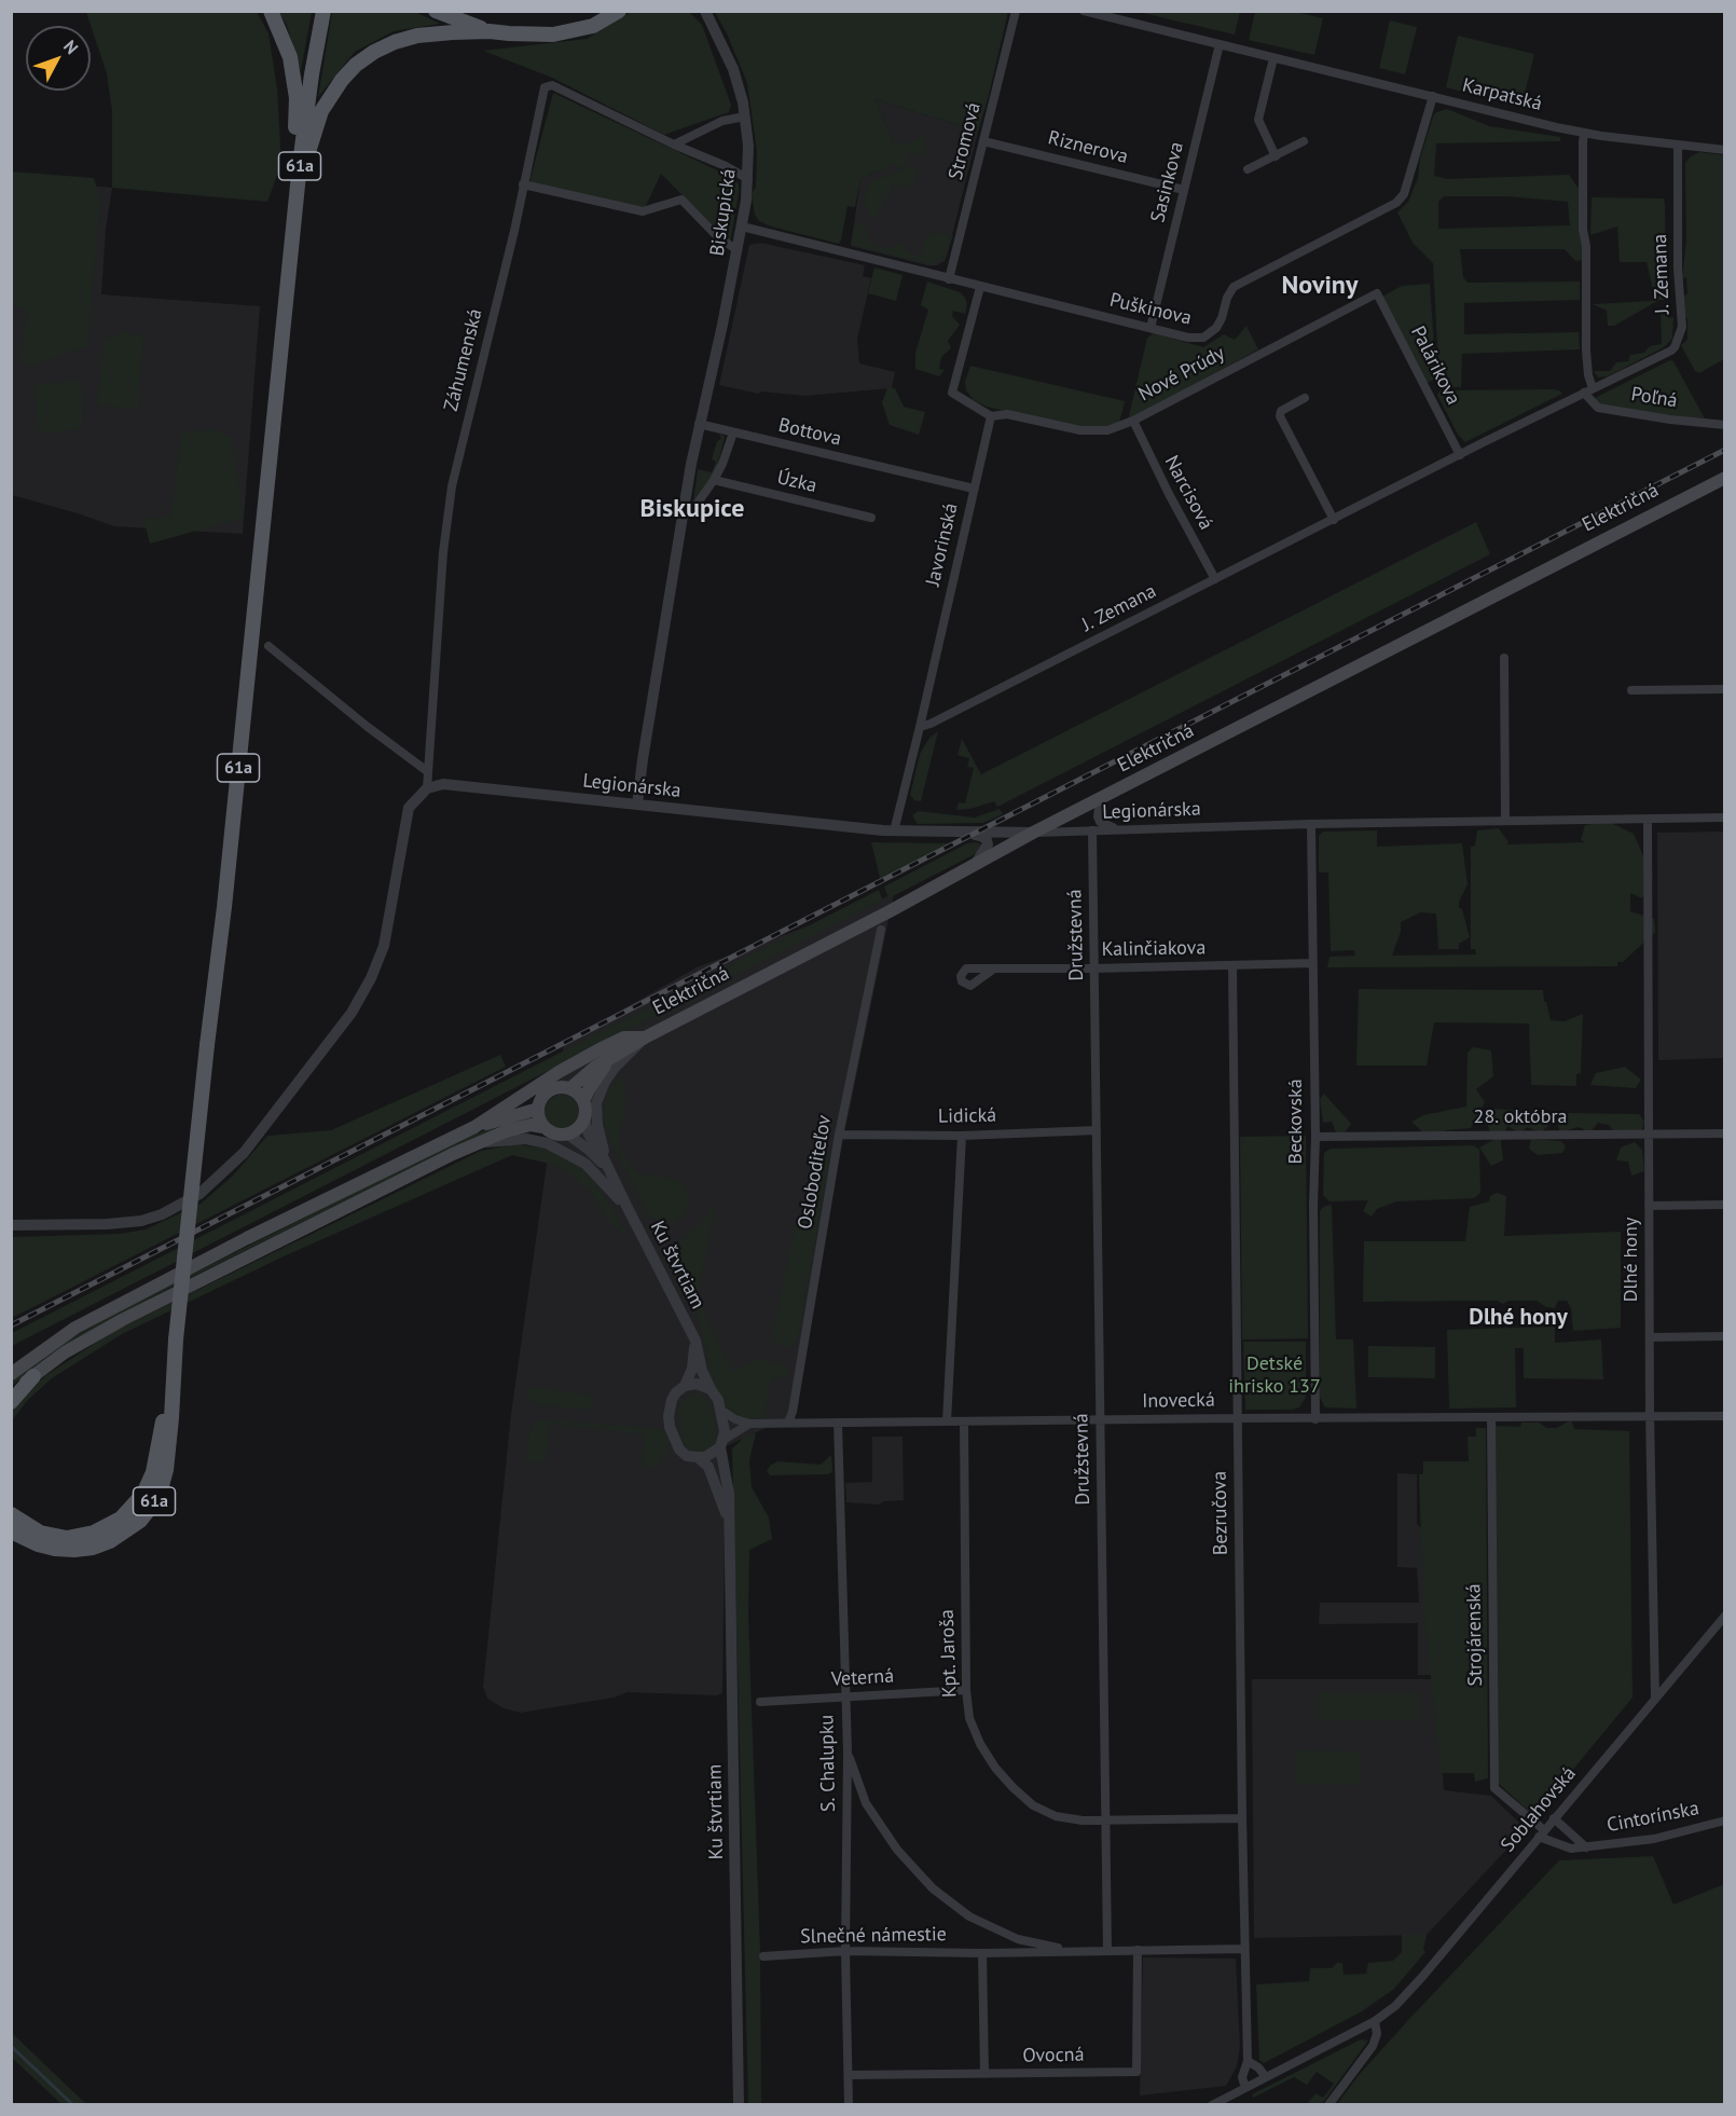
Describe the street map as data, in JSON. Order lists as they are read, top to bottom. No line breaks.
{"streets":{"main road":["61a","Električná"],"street":["Karpatská","Stromová","Riznerova","Sasinkova","Biskupická","J. Zemana","Puškinova","Záhumenská","Palárikova","Nové Prúdy","Poľná","Bottova","Úzka","Narcisová","Javorinská","Legionárska","Družstevná","Kalinčiakova","Lidická","28. októbra","Beckovská","Osloboditeľov","Dlhé hony","Ku štvrtiam","Inovecká","Bezručova","Strojárenská","Kpt. Jaroša","Veterná","S. Chalupku","Soblahovská","Cintorínska","Slnečné námestie","Ovocná"]},"crossings":[["Karpatská","Sasinkova"],["Karpatská","J. Zemana"],["Karpatská","Puškinova"],["Stromová","Riznerova"],["Stromová","Puškinova"],["Riznerova","Sasinkova"],["Sasinkova","Puškinova"],["Biskupická","Puškinova"],["Biskupická","Záhumenská"],["Biskupická","Legionárska"],["J. Zemana","Palárikova"],["J. Zemana","Poľná"],["J. Zemana","Narcisová"],["J. Zemana","Javorinská"],["Záhumenská","Legionárska"],["Palárikova","Nové Prúdy"],["Nové Prúdy","Narcisová"],["Nové Prúdy","Javorinská"],["Bottova","Javorinská"],["Električná","Legionárska"],["Električná","Ku štvrtiam"],["Javorinská","Legionárska"],["Legionárska","Družstevná"],["Legionárska","Beckovská"],["Legionárska","Dlhé hony"],["Družstevná","Kalinčiakova"],["Družstevná","Lidická"],["Družstevná","Inovecká"],["Družstevná","Kpt. Jaroša"],["Družstevná","Slnečné námestie"],["Kalinčiakova","Beckovská"],["Kalinčiakova","Bezručova"],["Lidická","Osloboditeľov"],["28. októbra","Beckovská"],["28. októbra","Dlhé hony"],["Beckovská","Inovecká"],["Osloboditeľov","Inovecká"],["Dlhé hony","Inovecká"],["Dlhé hony","Soblahovská"],["Ku štvrtiam","Inovecká"],["Inovecká","Bezručova"],["Inovecká","Strojárenská"],["Inovecká","Kpt. Jaroša"],["Inovecká","S. Chalupku"],["Bezručova","Kpt. Jaroša"],["Bezručova","Soblahovská"],["Strojárenská","Soblahovská"],["Strojárenská","Cintorínska"],["Kpt. Jaroša","Veterná"],["Veterná","S. Chalupku"],["S. Chalupku","Slnečné námestie"],["S. Chalupku","Ovocná"],["Soblahovská","Cintorínska"]],"districts":["Noviny","Biskupice","Dlhé hony"],"parks":["Detské ihrisko 137"],"north":"top right"}
